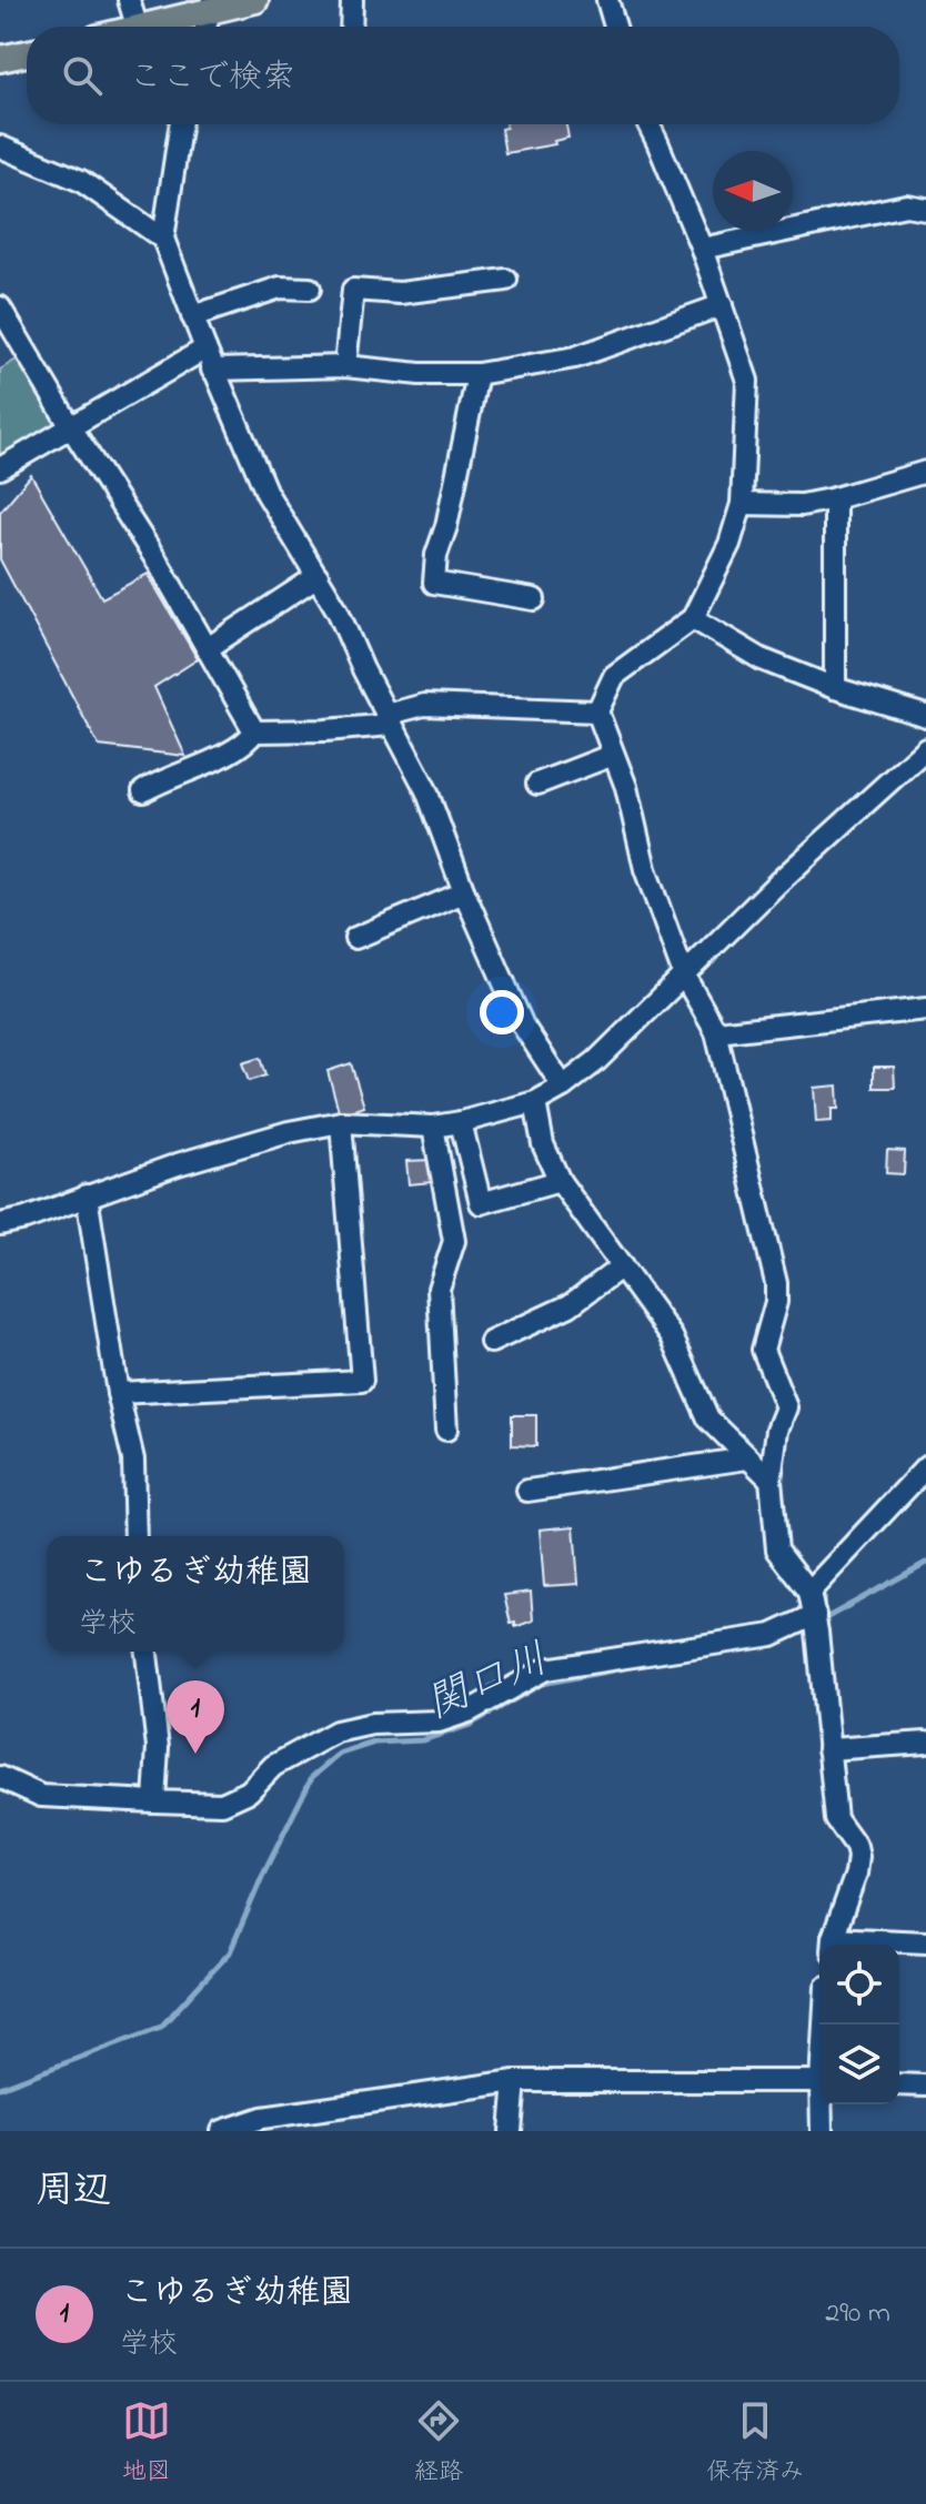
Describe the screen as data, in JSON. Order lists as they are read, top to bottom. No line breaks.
{"water":["関口川"],"north":"left","page":{"search":"ここで検索","popup":["こゆるぎ幼稚園","学校"],"pins":"1","heading":"周辺","list":[{"mark":"1","name":"こゆるぎ幼稚園","note":"学校","value":"290 m"}],"nav":["地図","経路","保存済み"]}}
